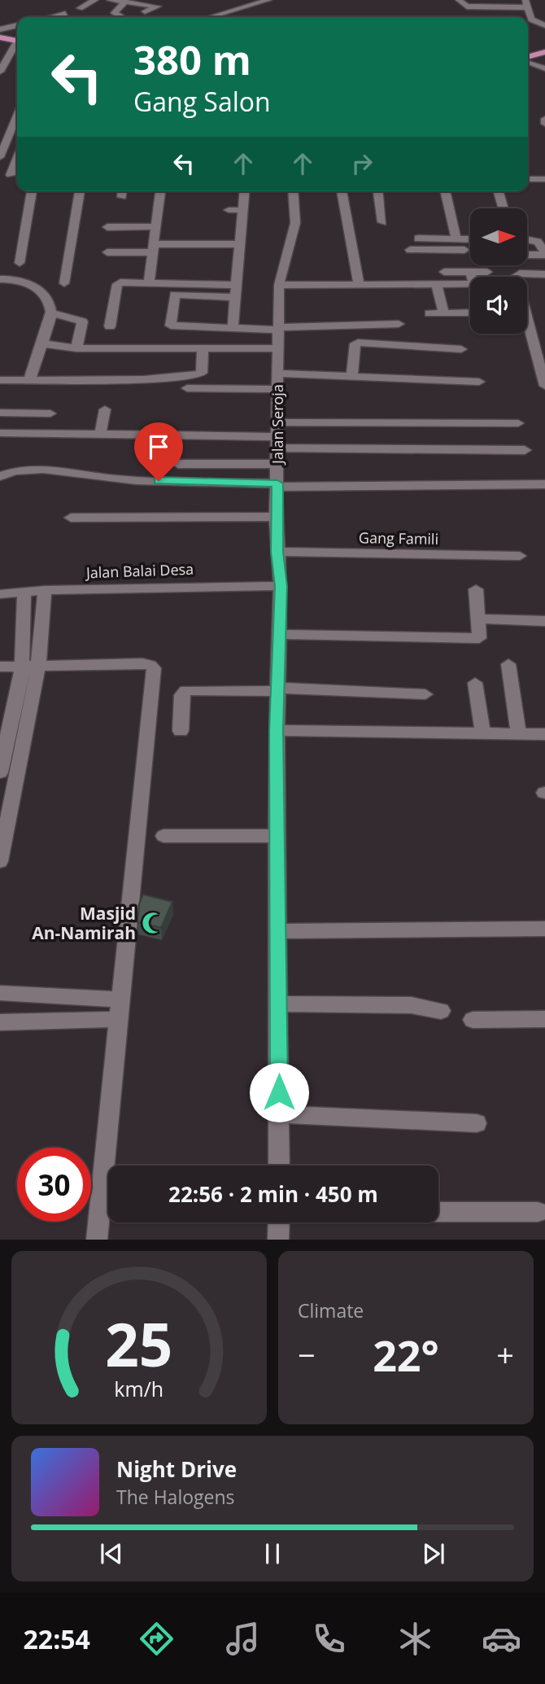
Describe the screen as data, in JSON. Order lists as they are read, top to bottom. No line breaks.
{"streets":{"street":["Jalan Seroja","Gang Famili","Jalan Balai Desa"]},"crossings":[["Jalan Seroja","Gang Famili"],["Jalan Seroja","Jalan Balai Desa"]],"places":{"mosque":["Masjid An-Namirah"]},"north":"right","page":{"turn":["380 m","Gang Salon"],"limit":"30","trip":"22:56 · 2 min · 450 m","tile":"Climate","heat":["−","22°","+"],"song":["Night Drive","The Halogens"],"tabs":"22:54","gauge":["25","km/h"]}}
